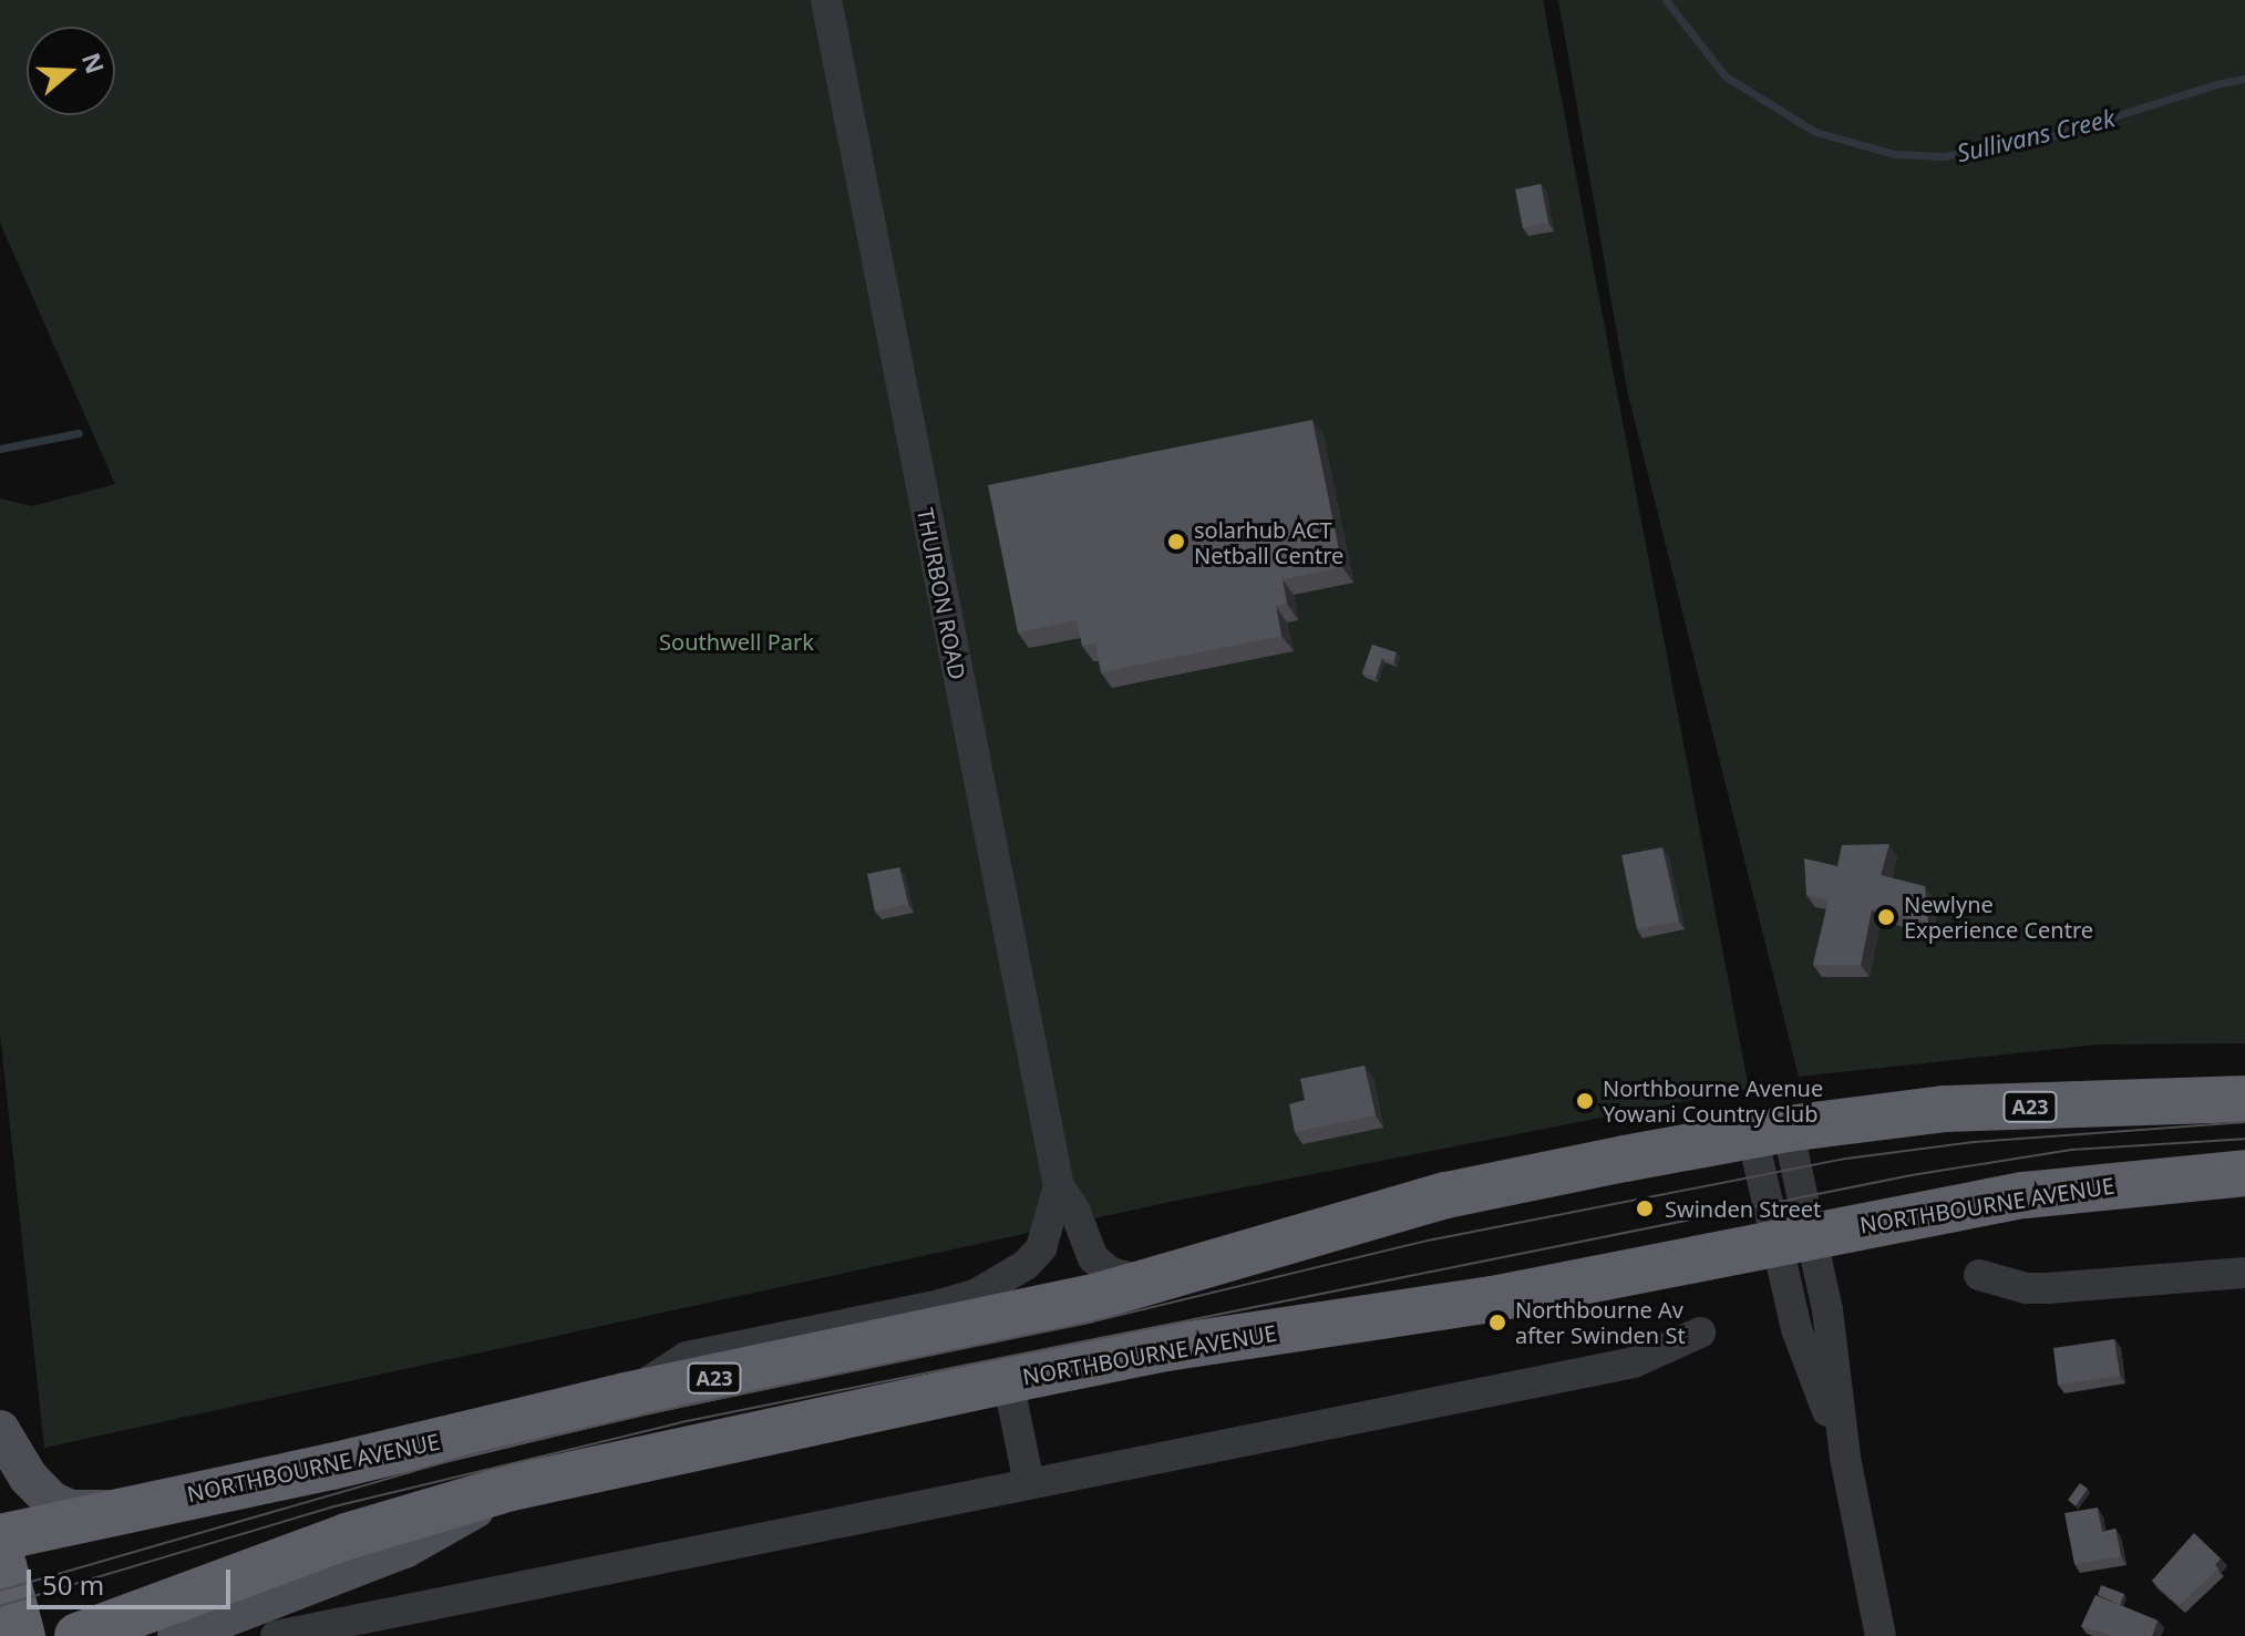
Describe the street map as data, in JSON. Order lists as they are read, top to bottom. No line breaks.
{"streets":{"highway":["A23","NORTHBOURNE AVENUE"],"street":["THURBON ROAD"]},"crossings":[["THURBON ROAD","NORTHBOURNE AVENUE"]],"water":["Sullivans Creek"],"parks":["Southwell Park"],"places":["solarhub ACT Netball Centre","Newlyne Experience Centre","Northbourne Avenue Yowani Country Club","Swinden Street","Northbourne Av after Swinden St"],"scale_bar":"50 m","north":"right"}
